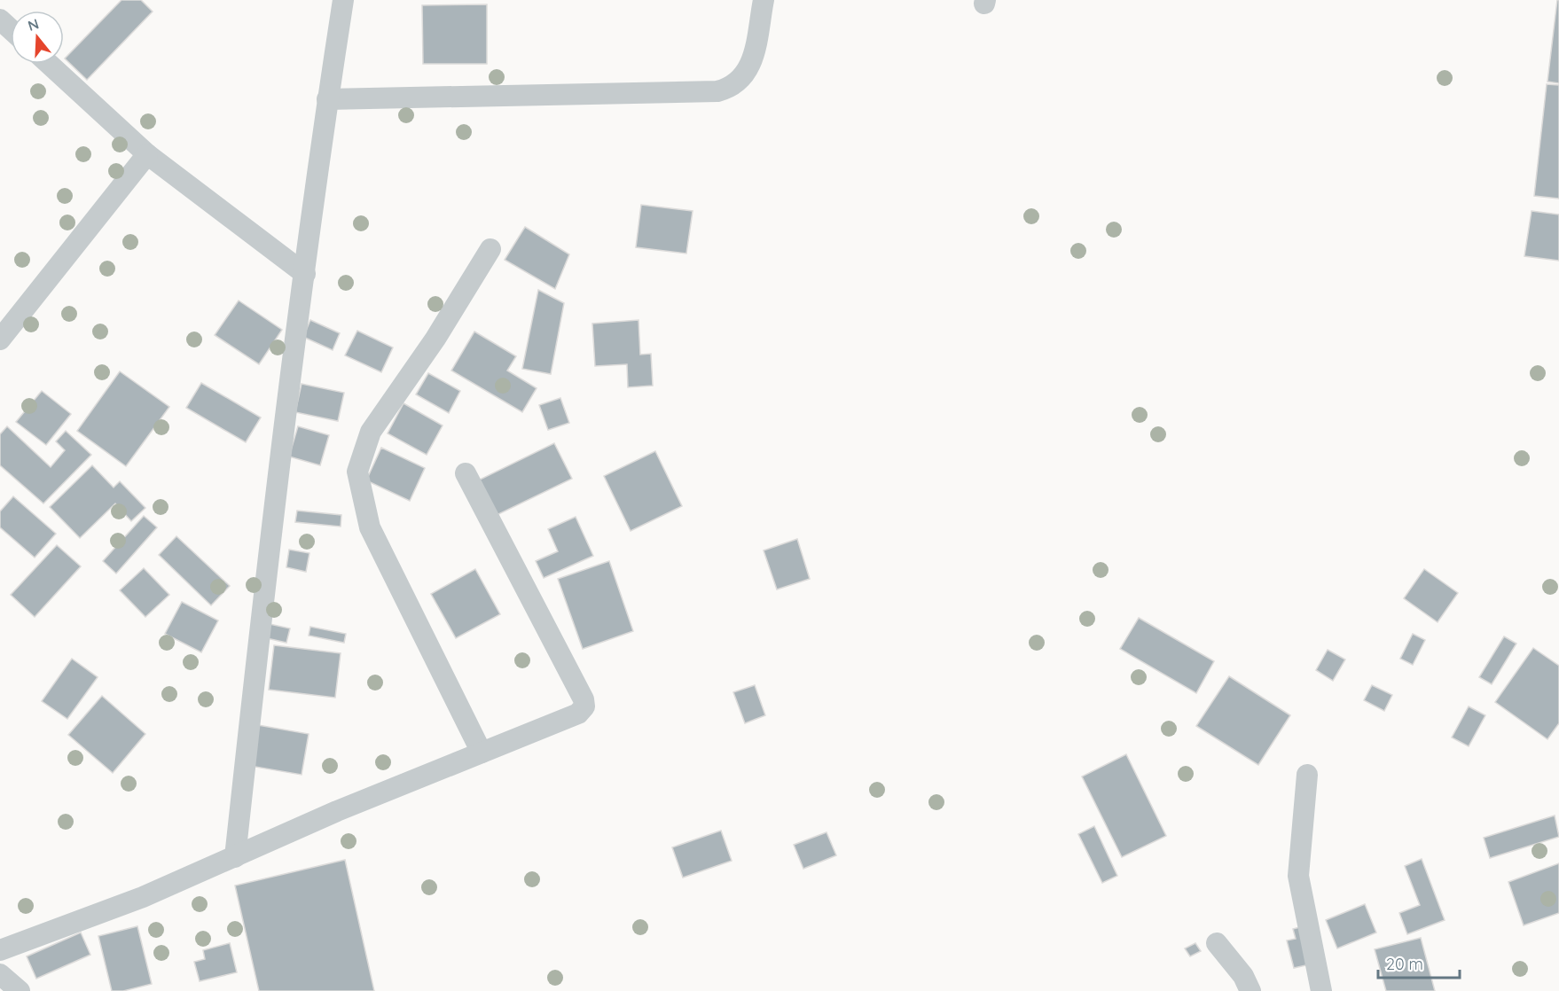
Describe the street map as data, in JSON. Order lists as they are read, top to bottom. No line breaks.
{"scale_bar":"20 m","north":"top"}
